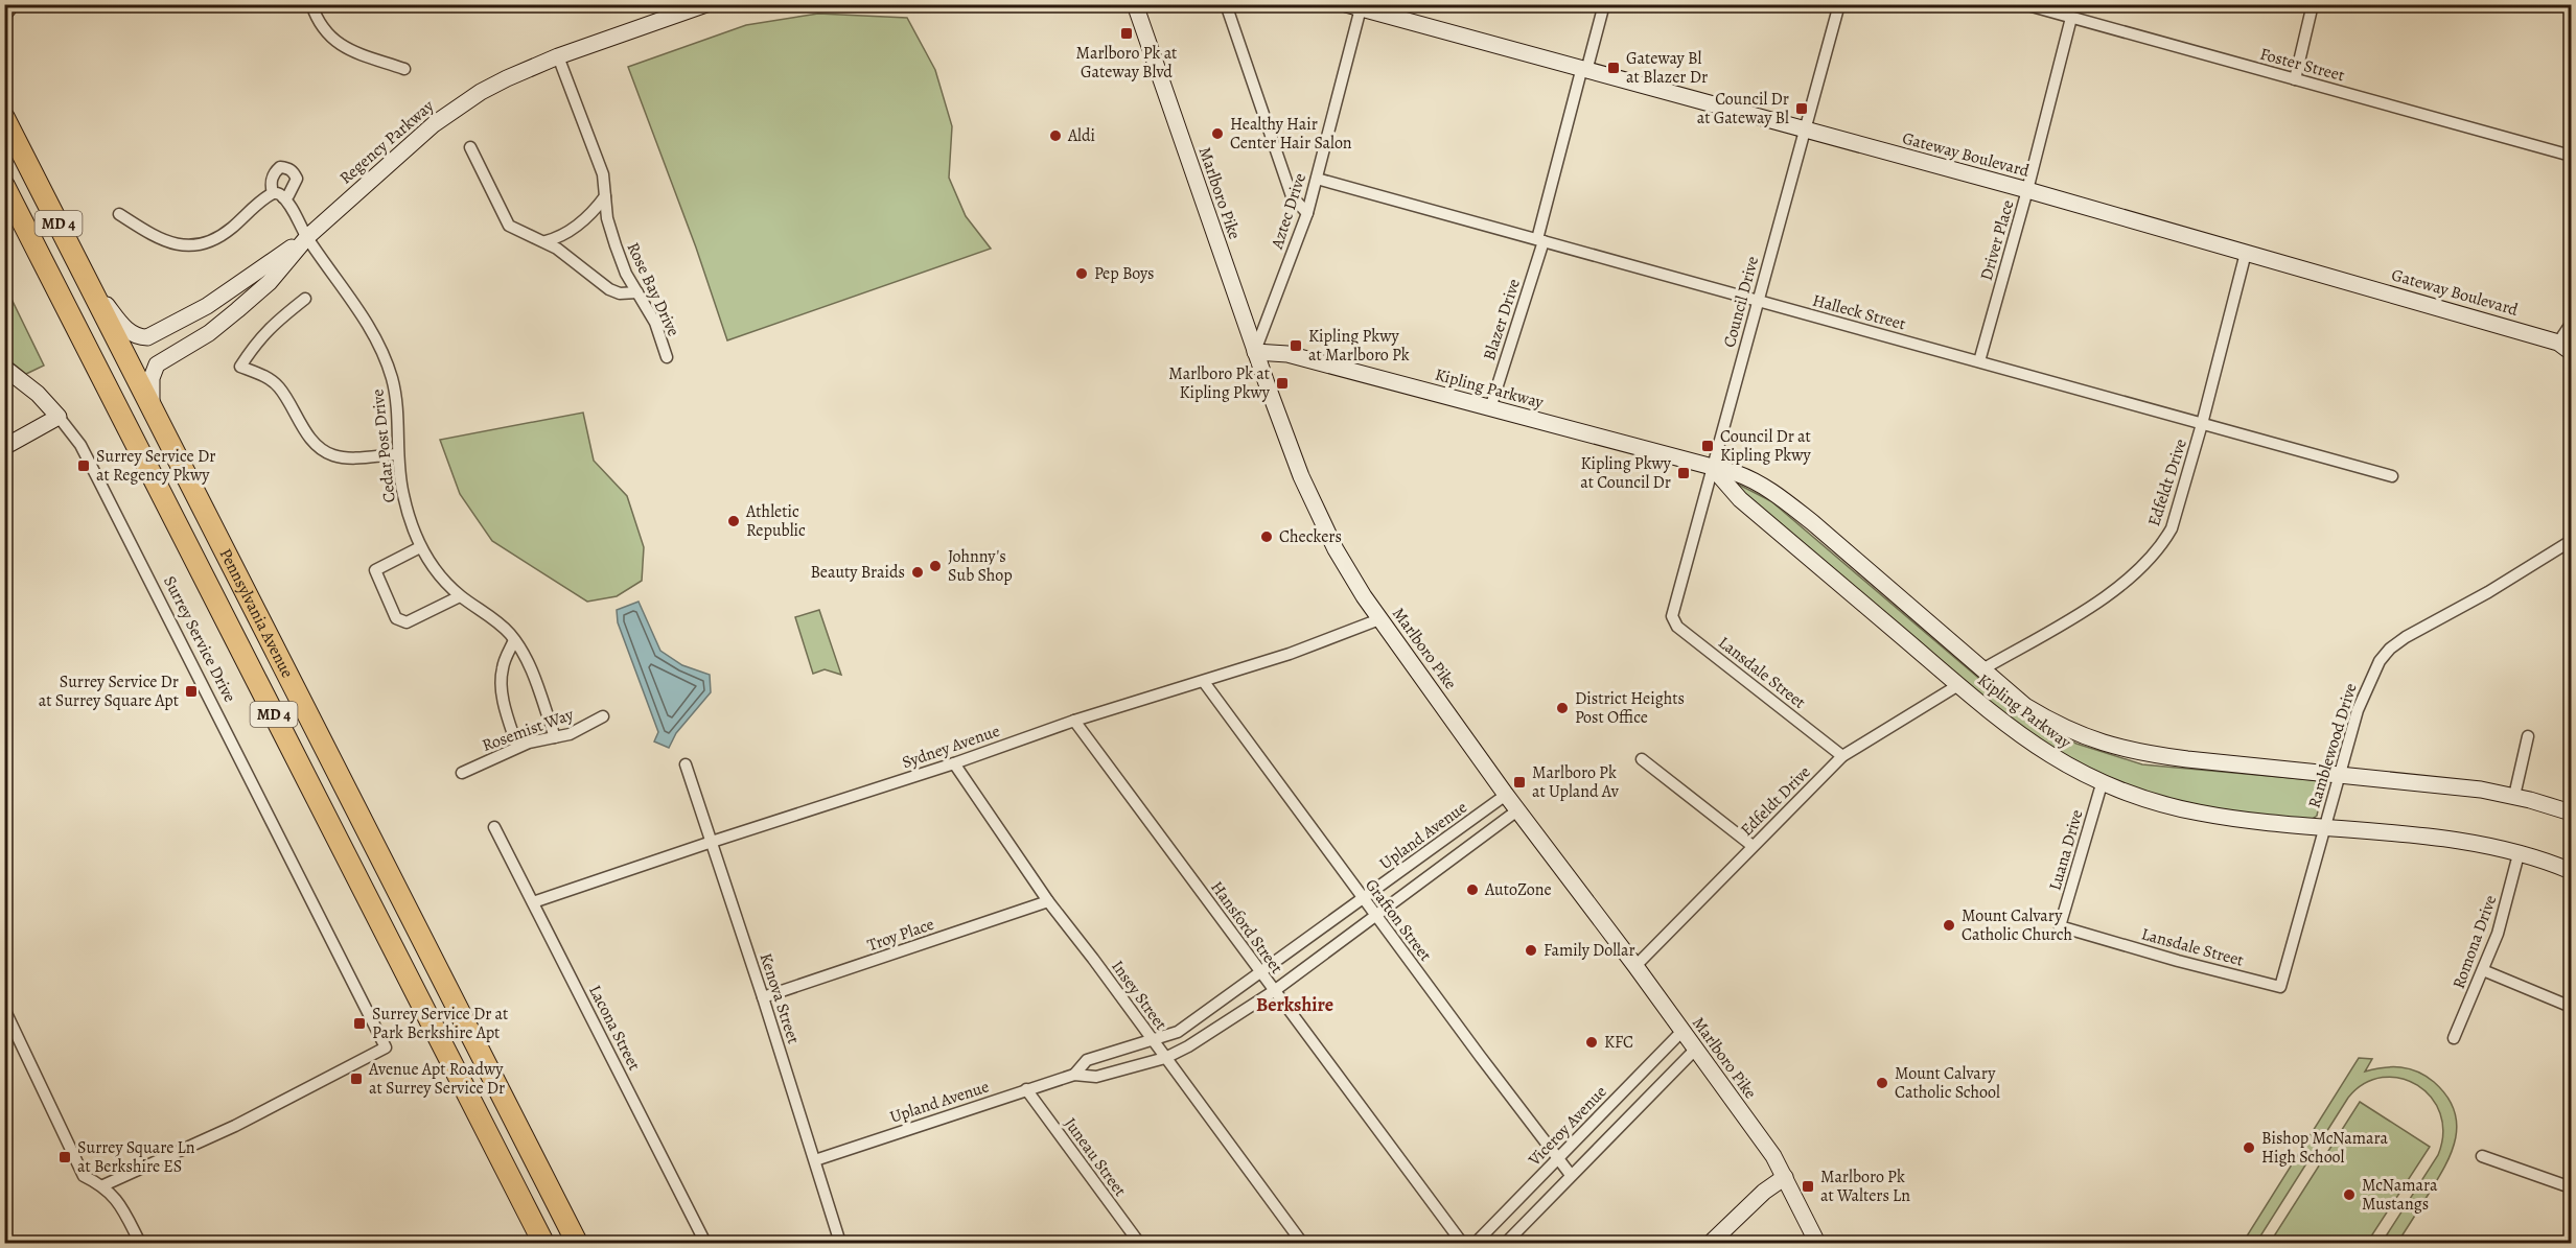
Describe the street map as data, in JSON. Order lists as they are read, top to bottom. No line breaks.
{"streets":{"highway":["MD 4","Pennsylvania Avenue"],"street":["Foster Street","Regency Parkway","Gateway Boulevard","Marlboro Pike","Aztec Drive","Driver Place","Rose Bay Drive","Council Drive","Halleck Street","Blazer Drive","Kipling Parkway","Cedar Post Drive","Edfeldt Drive","Surrey Service Drive","Lansdale Street","Rosemist Way","Ramblewood Drive","Sydney Avenue","Upland Avenue","Luana Drive","Grafton Street","Hansford Street","Troy Place","Romona Drive","Insey Street","Kenova Street","Lacona Street","Viceroy Avenue","Juneau Street"]},"crossings":[["Foster Street","Driver Place"],["Regency Parkway","Rose Bay Drive"],["Regency Parkway","Cedar Post Drive"],["Regency Parkway","Pennsylvania Avenue"],["Gateway Boulevard","Aztec Drive"],["Gateway Boulevard","Driver Place"],["Gateway Boulevard","Council Drive"],["Gateway Boulevard","Blazer Drive"],["Gateway Boulevard","Edfeldt Drive"],["Marlboro Pike","Aztec Drive"],["Marlboro Pike","Kipling Parkway"],["Marlboro Pike","Edfeldt Drive"],["Marlboro Pike","Sydney Avenue"],["Marlboro Pike","Upland Avenue"],["Marlboro Pike","Viceroy Avenue"],["Aztec Drive","Halleck Street"],["Aztec Drive","Kipling Parkway"],["Driver Place","Halleck Street"],["Council Drive","Halleck Street"],["Council Drive","Kipling Parkway"],["Council Drive","Lansdale Street"],["Halleck Street","Blazer Drive"],["Halleck Street","Edfeldt Drive"],["Blazer Drive","Kipling Parkway"],["Kipling Parkway","Edfeldt Drive"],["Kipling Parkway","Ramblewood Drive"],["Kipling Parkway","Luana Drive"],["Kipling Parkway","Romona Drive"],["Cedar Post Drive","Rosemist Way"],["Edfeldt Drive","Lansdale Street"],["Lansdale Street","Ramblewood Drive"],["Lansdale Street","Luana Drive"],["Sydney Avenue","Grafton Street"],["Sydney Avenue","Hansford Street"],["Sydney Avenue","Insey Street"],["Sydney Avenue","Kenova Street"],["Sydney Avenue","Lacona Street"],["Upland Avenue","Grafton Street"],["Upland Avenue","Hansford Street"],["Upland Avenue","Insey Street"],["Upland Avenue","Kenova Street"],["Upland Avenue","Juneau Street"],["Grafton Street","Viceroy Avenue"],["Troy Place","Insey Street"],["Troy Place","Kenova Street"]],"districts":["Berkshire"],"places":{"transit":["Marlboro Pk at Gateway Blvd","Gateway Bl at Blazer Dr","Council Dr at Gateway Bl","Kipling Pkwy at Marlboro Pk","Marlboro Pk at Kipling Pkwy","Council Dr at Kipling Pkwy","Surrey Service Dr at Regency Pkwy","Kipling Pkwy at Council Dr","Surrey Service Dr at Surrey Square Apt","Marlboro Pk at Upland Av","Surrey Service Dr at Park Berkshire Apt","Avenue Apt Roadwy at Surrey Service Dr","Surrey Square Ln at Berkshire ES","Marlboro Pk at Walters Ln"],"other":["Healthy Hair Center Hair Salon","Aldi","Pep Boys","Athletic Republic","Checkers","Johnny's Sub Shop","Beauty Braids","District Heights Post Office","AutoZone","Mount Calvary Catholic Church","Family Dollar","KFC","Mount Calvary Catholic School","Bishop McNamara High School","McNamara Mustangs"]}}
